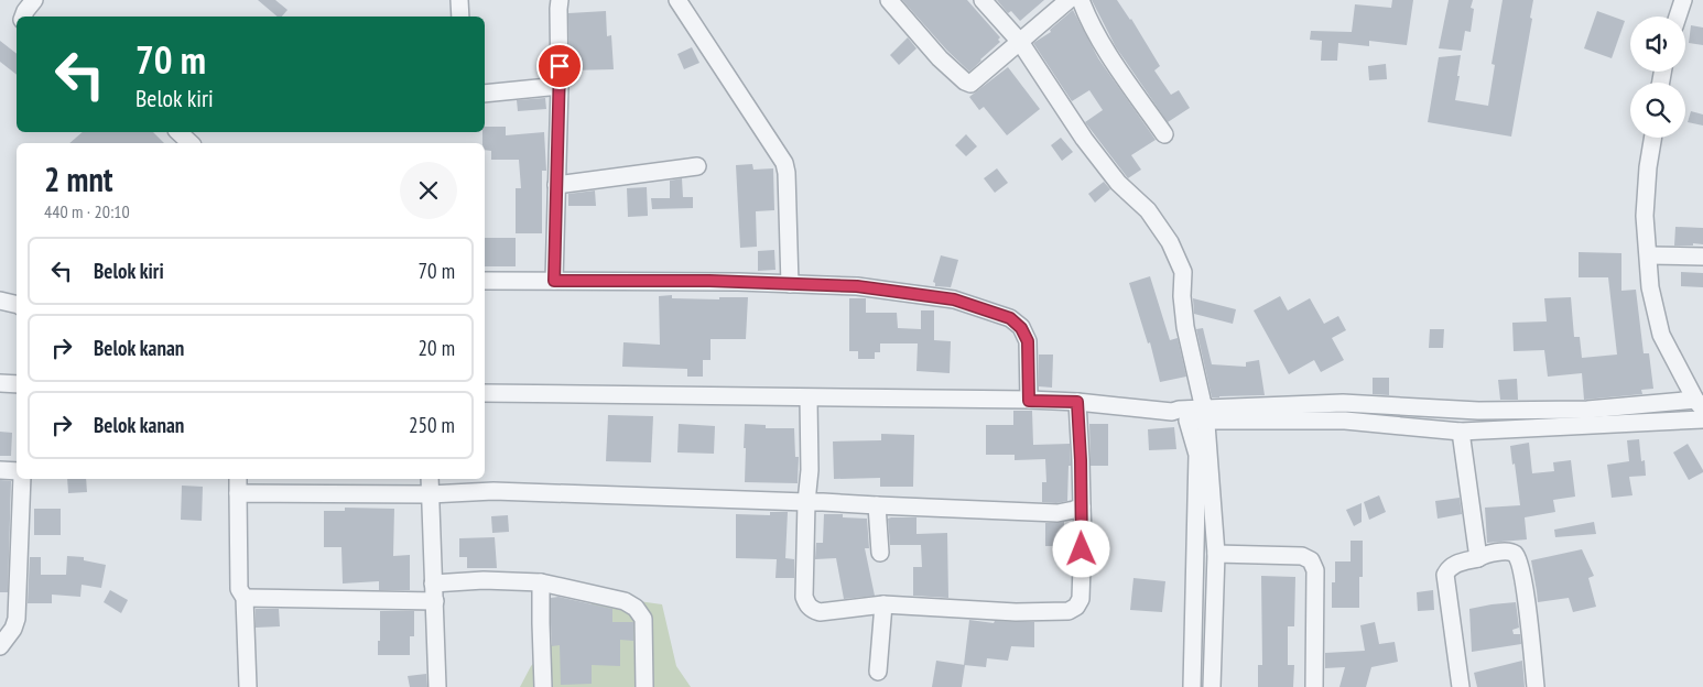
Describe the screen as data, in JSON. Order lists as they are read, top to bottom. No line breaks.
{"page":{"turn":["70 m","Belok kiri"],"heading":["2 mnt","440 m · 20:10"],"list":[{"name":"Belok kiri","value":"70 m"},{"name":"Belok kanan","value":"20 m"},{"name":"Belok kanan","value":"250 m"}]}}
